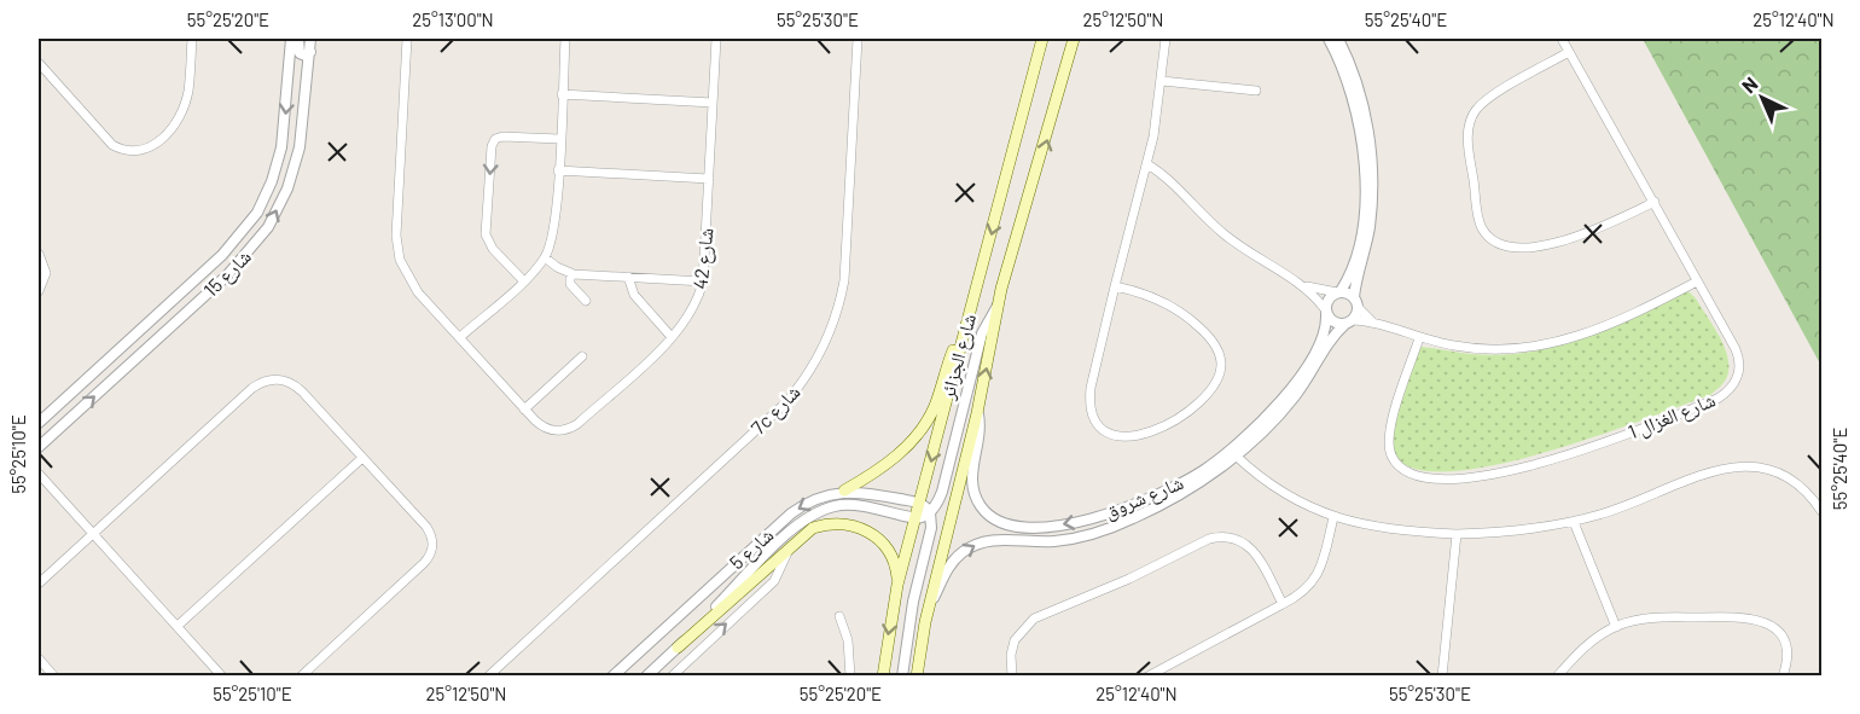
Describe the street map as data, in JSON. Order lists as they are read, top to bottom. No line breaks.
{"streets":{"main road":["شارع الجزائر"],"street":["شارع 42","شارع 15","7c شارع","شارع الغزال 1","شارع شروق","شارع 5"]},"crossings":[["شارع الجزائر","شارع شروق"],["شارع الجزائر","شارع 5"]],"north":"top left","coordinates":["55°25'20\"E","25°13'00\"N","55°25'30\"E","25°12'50\"N","55°25'40\"E","25°12'40\"N","55°25'10\"E"]}
